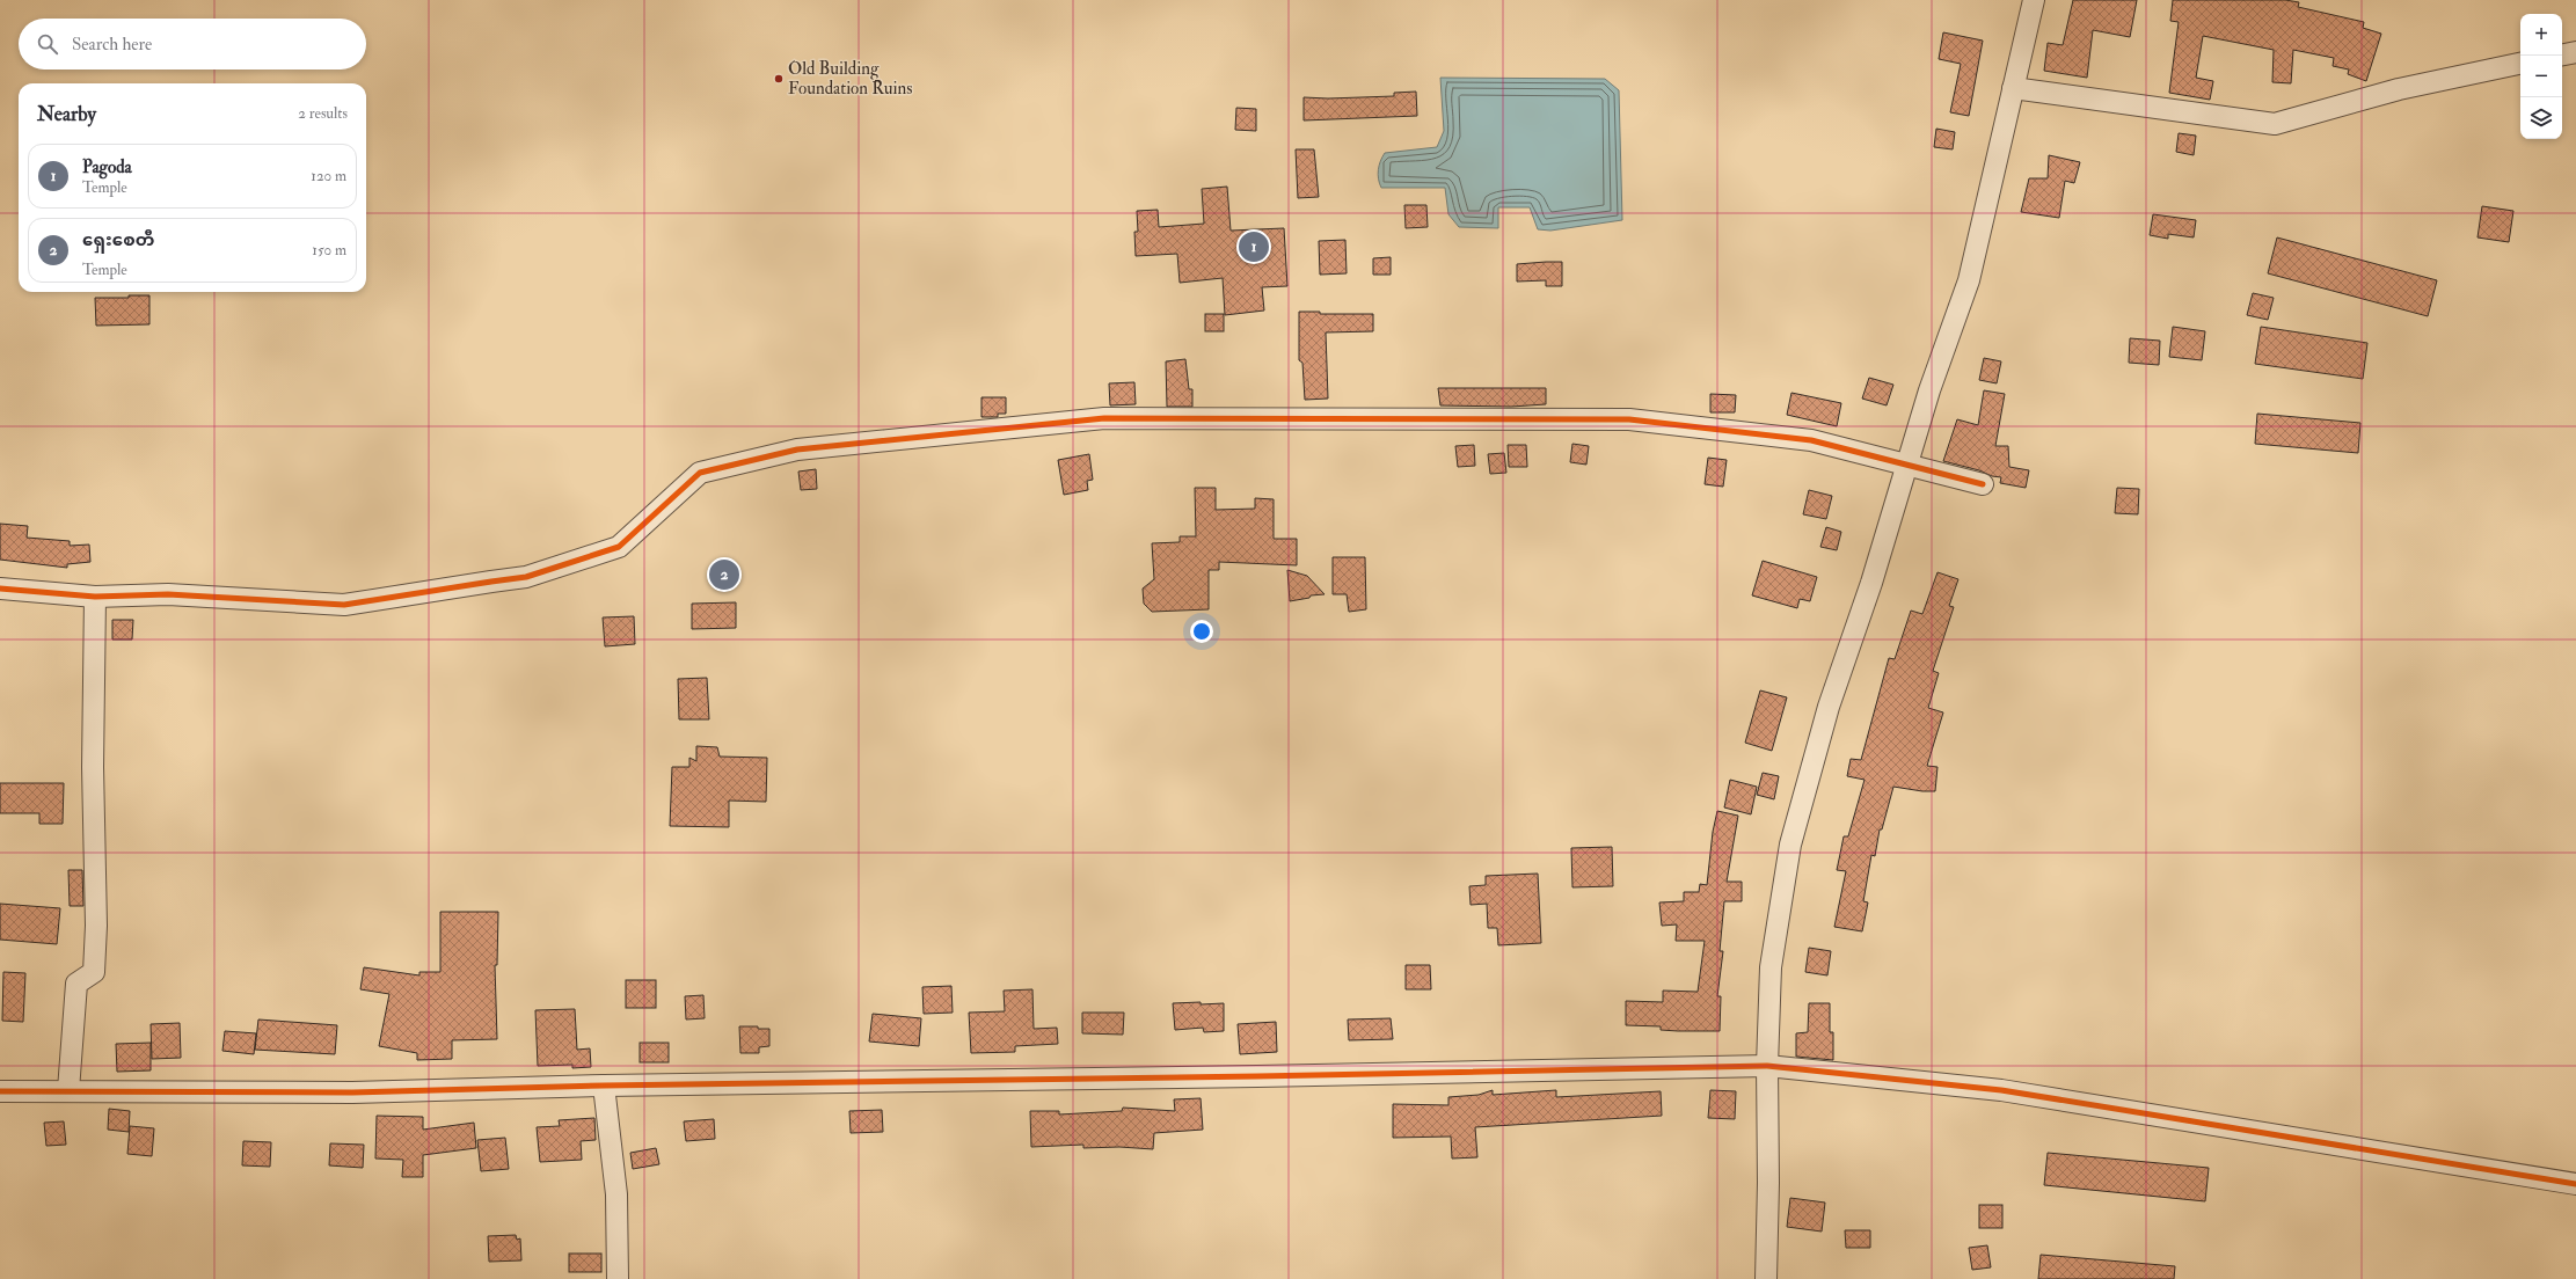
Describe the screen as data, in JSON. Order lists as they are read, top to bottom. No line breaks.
{"places":["Old Building Foundation Ruins"],"page":{"map_buttons":["+","−"],"search":"Search here","heading":["Nearby","2 results"],"list":[{"mark":"1","name":"Pagoda","note":"Temple","value":"120 m"},{"mark":"2","name":"ရှေးစေတီ","note":"Temple","value":"150 m"}],"pins":["1","2"]}}
